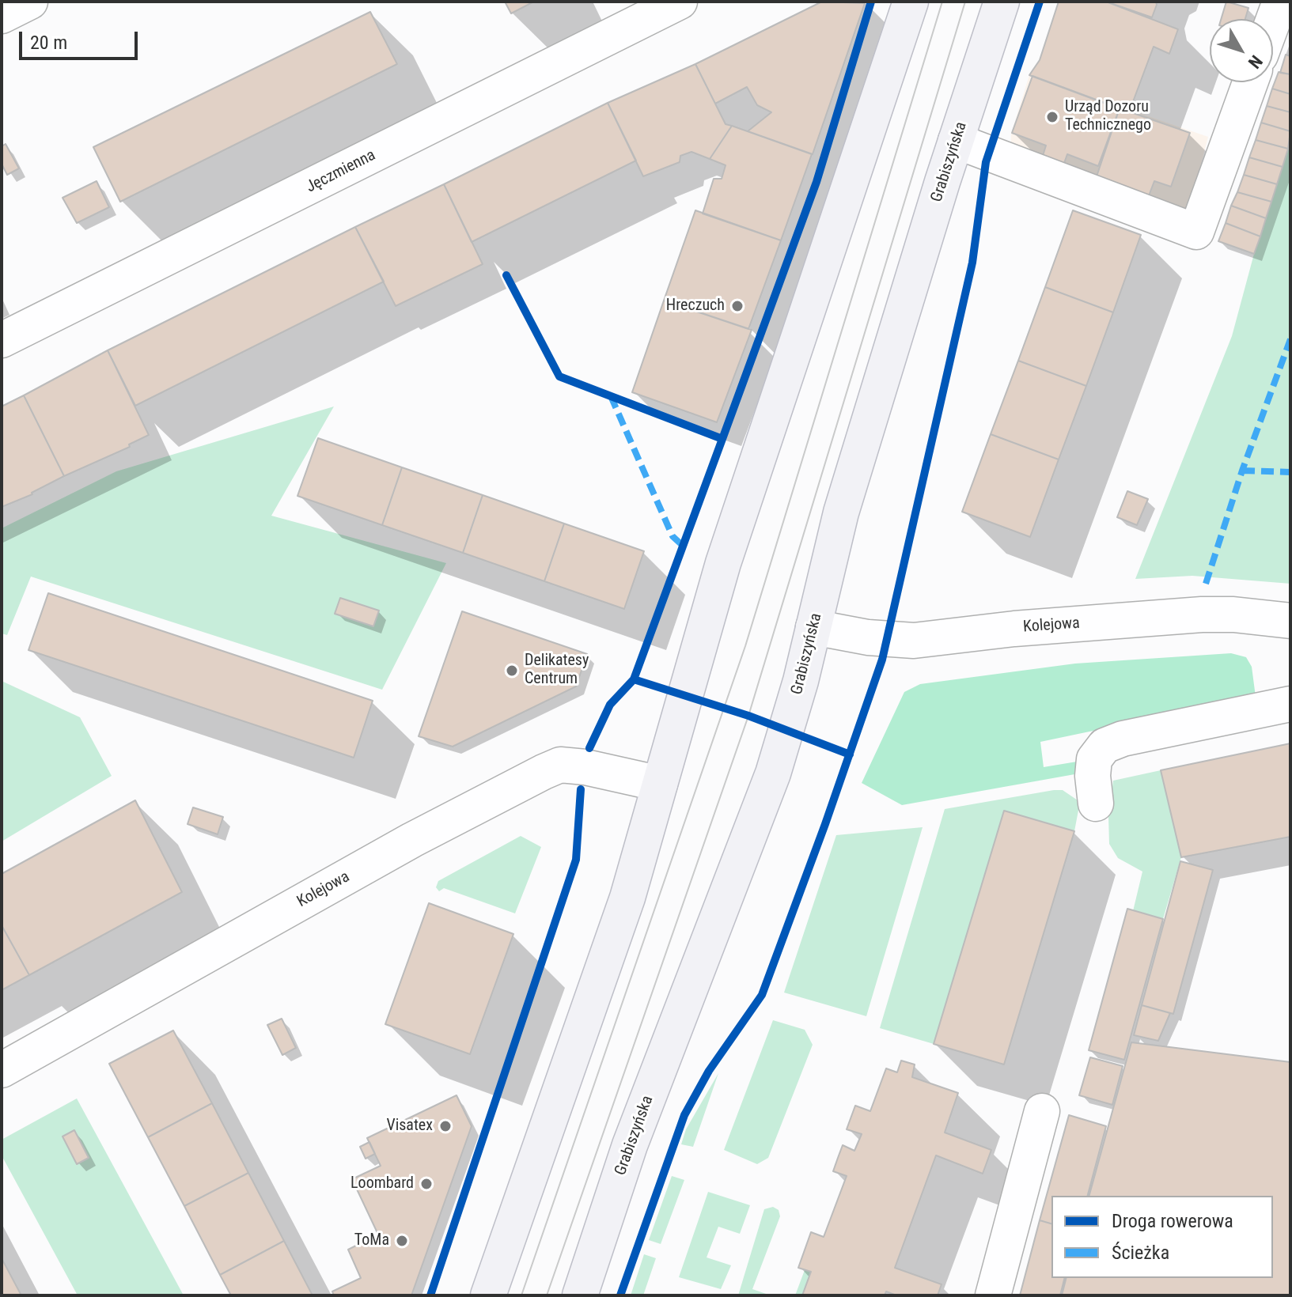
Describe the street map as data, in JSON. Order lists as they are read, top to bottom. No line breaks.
{"streets":{"main road":["Grabiszyńska"],"street":["Jęczmienna","Kolejowa"]},"crossings":[["Grabiszyńska","Kolejowa"]],"places":["Urząd Dozoru Technicznego","Hreczuch","Delikatesy Centrum","Visatex","Loombard","ToMa"],"legend":["Droga rowerowa","Ścieżka"],"scale_bar":"20 m","north":"bottom right"}
